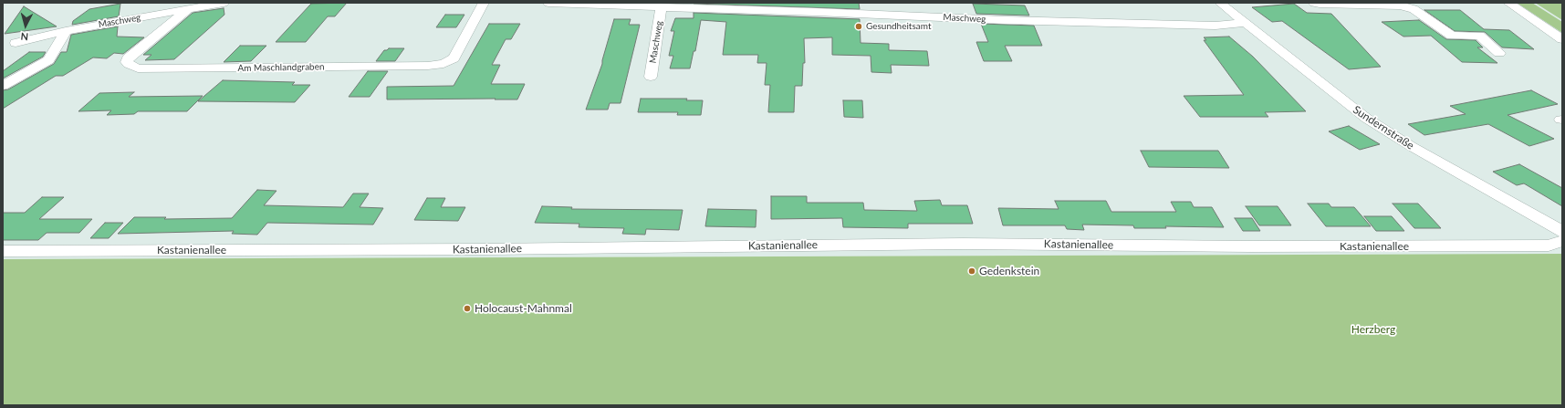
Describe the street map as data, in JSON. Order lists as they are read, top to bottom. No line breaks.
{"streets":{"street":["Maschweg","Am Maschlandgraben","Sundernstraße","Kastanienallee"]},"crossings":[["Maschweg","Am Maschlandgraben"],["Maschweg","Sundernstraße"]],"parks":["Herzberg"],"places":["Gesundheitsamt","Gedenkstein","Holocaust-Mahnmal"],"north":"bottom"}
